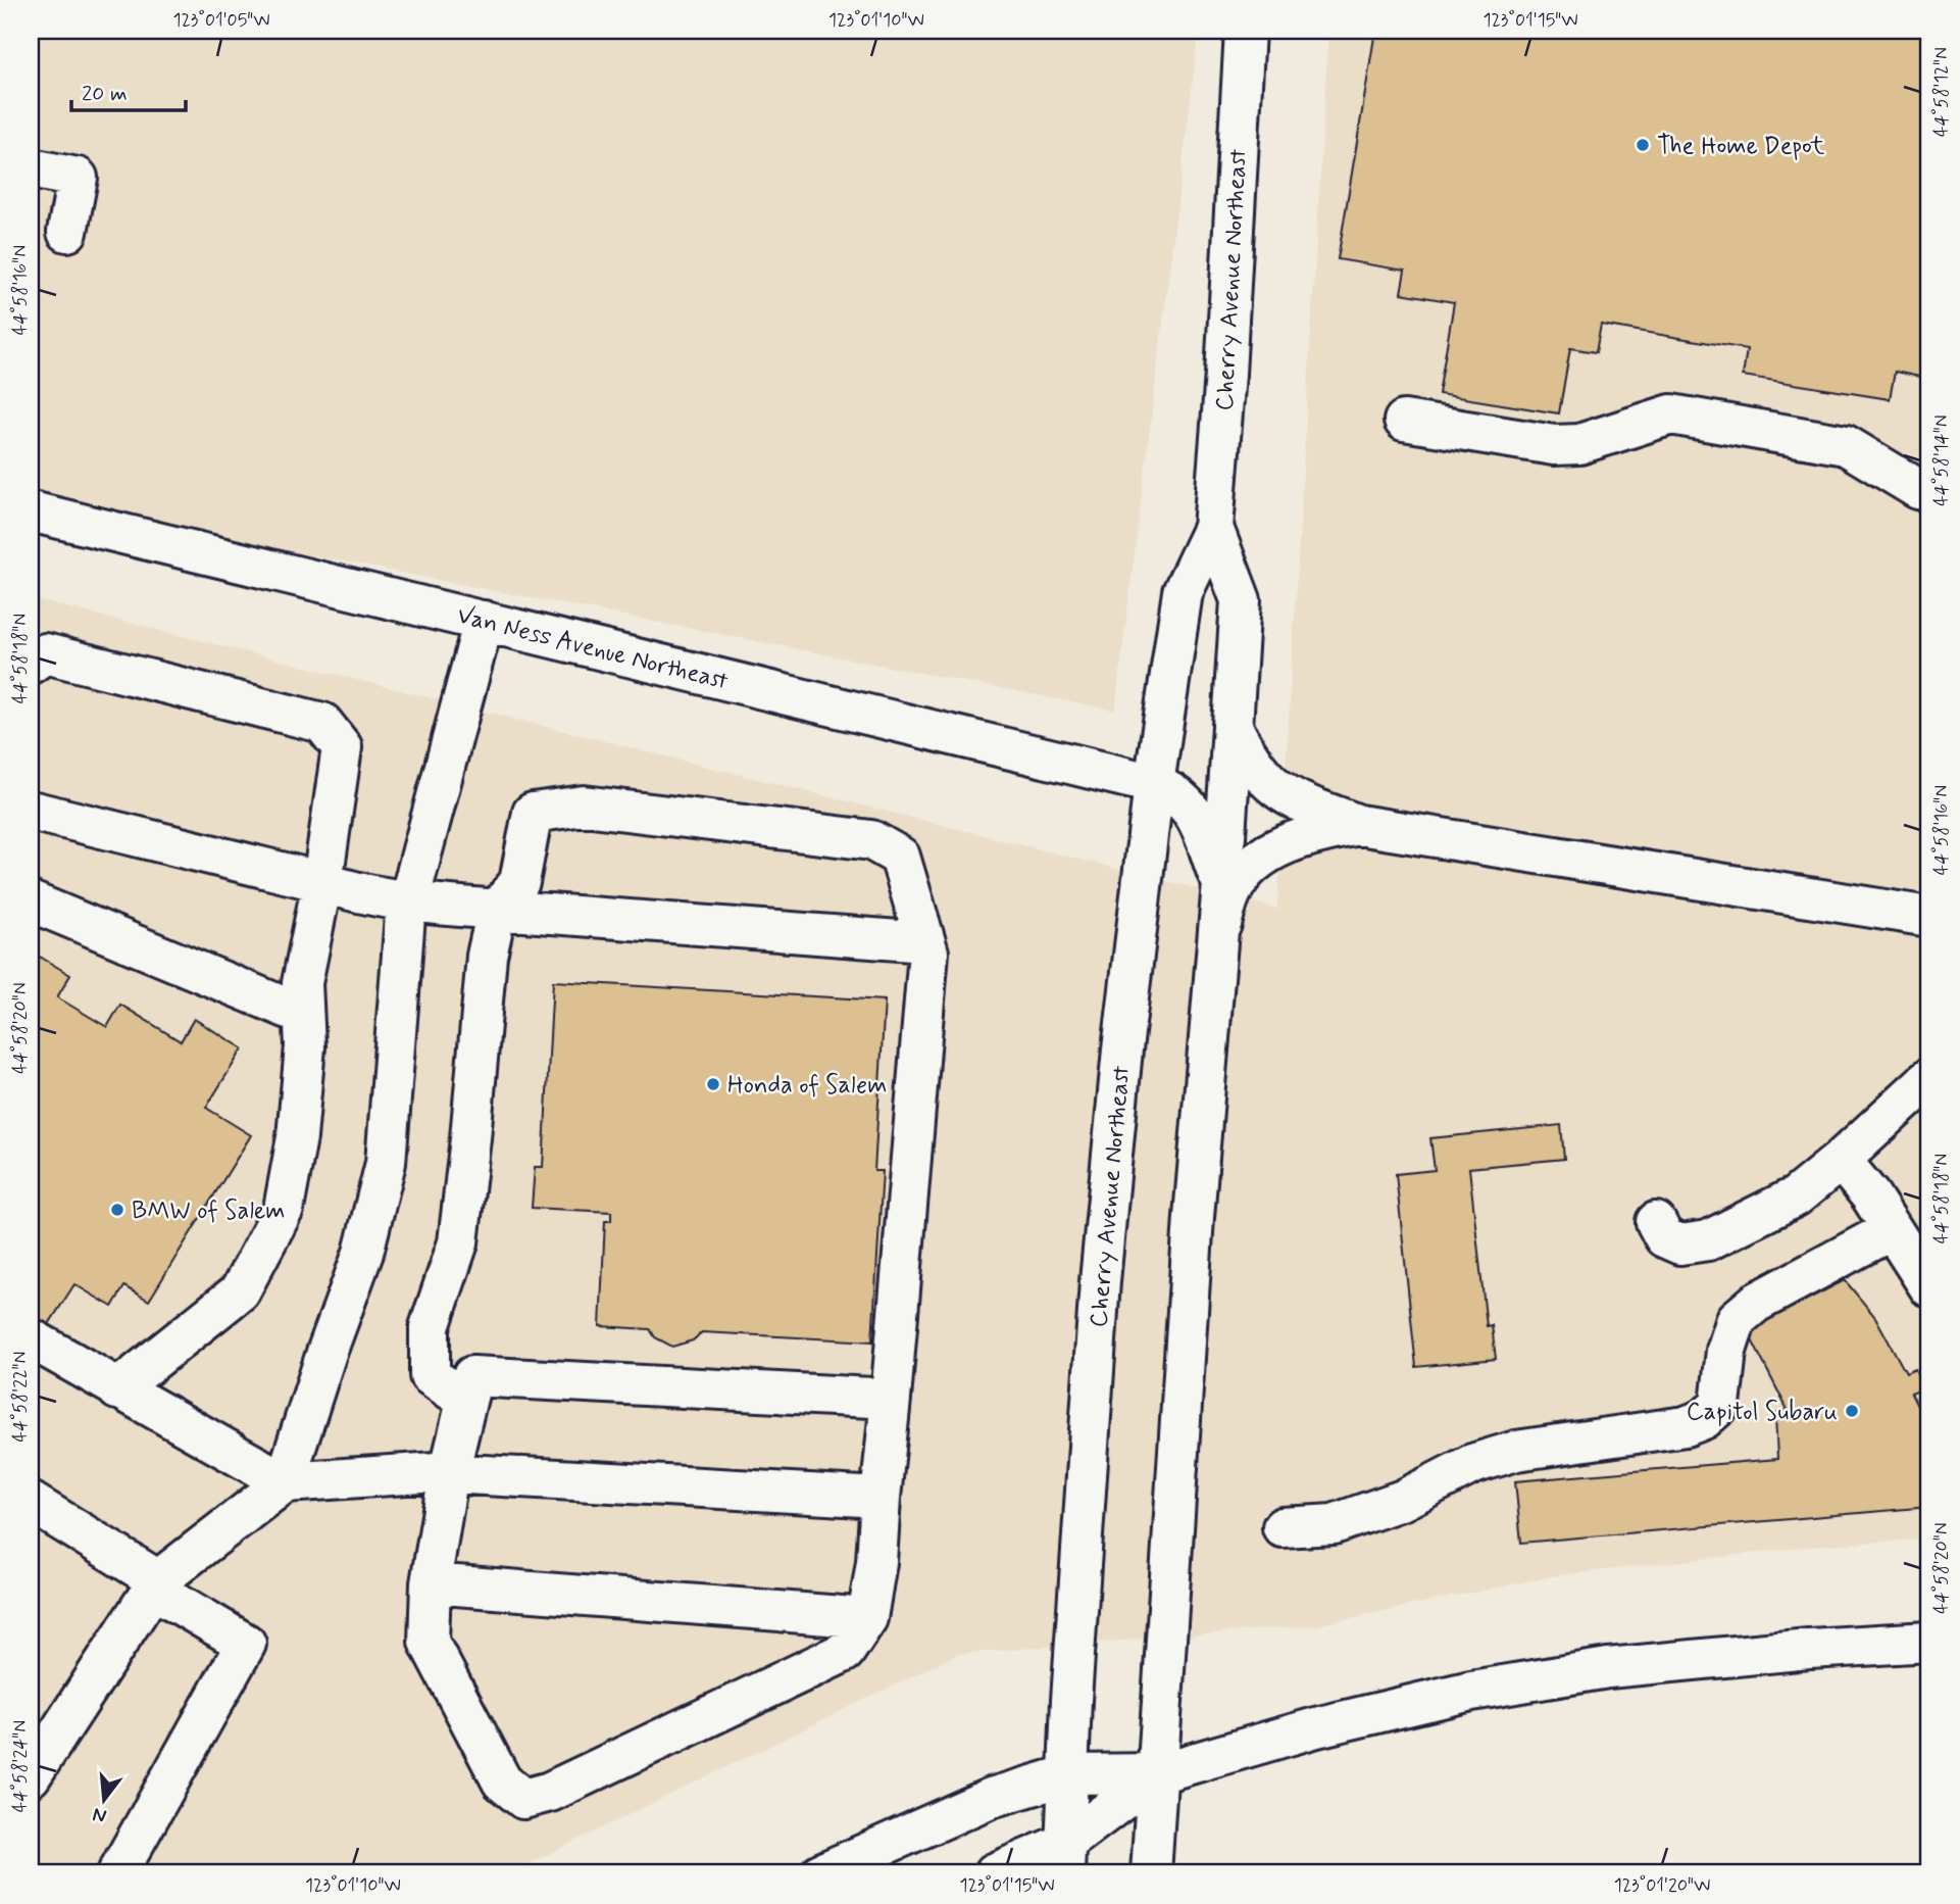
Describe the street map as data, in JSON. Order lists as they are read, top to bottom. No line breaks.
{"streets":{"main road":["Cherry Avenue Northeast","Van Ness Avenue Northeast"]},"crossings":[["Cherry Avenue Northeast","Van Ness Avenue Northeast"]],"places":["The Home Depot","Honda of Salem","BMW of Salem","Capitol Subaru"],"scale_bar":"20 m","north":"bottom","coordinates":["123°01'05\"W","123°01'10\"W","123°01'15\"W","44°58'12\"N","44°58'16\"N","44°58'14\"N","44°58'18\"N","44°58'20\"N","44°58'22\"N","44°58'24\"N","123°01'20\"W"]}
